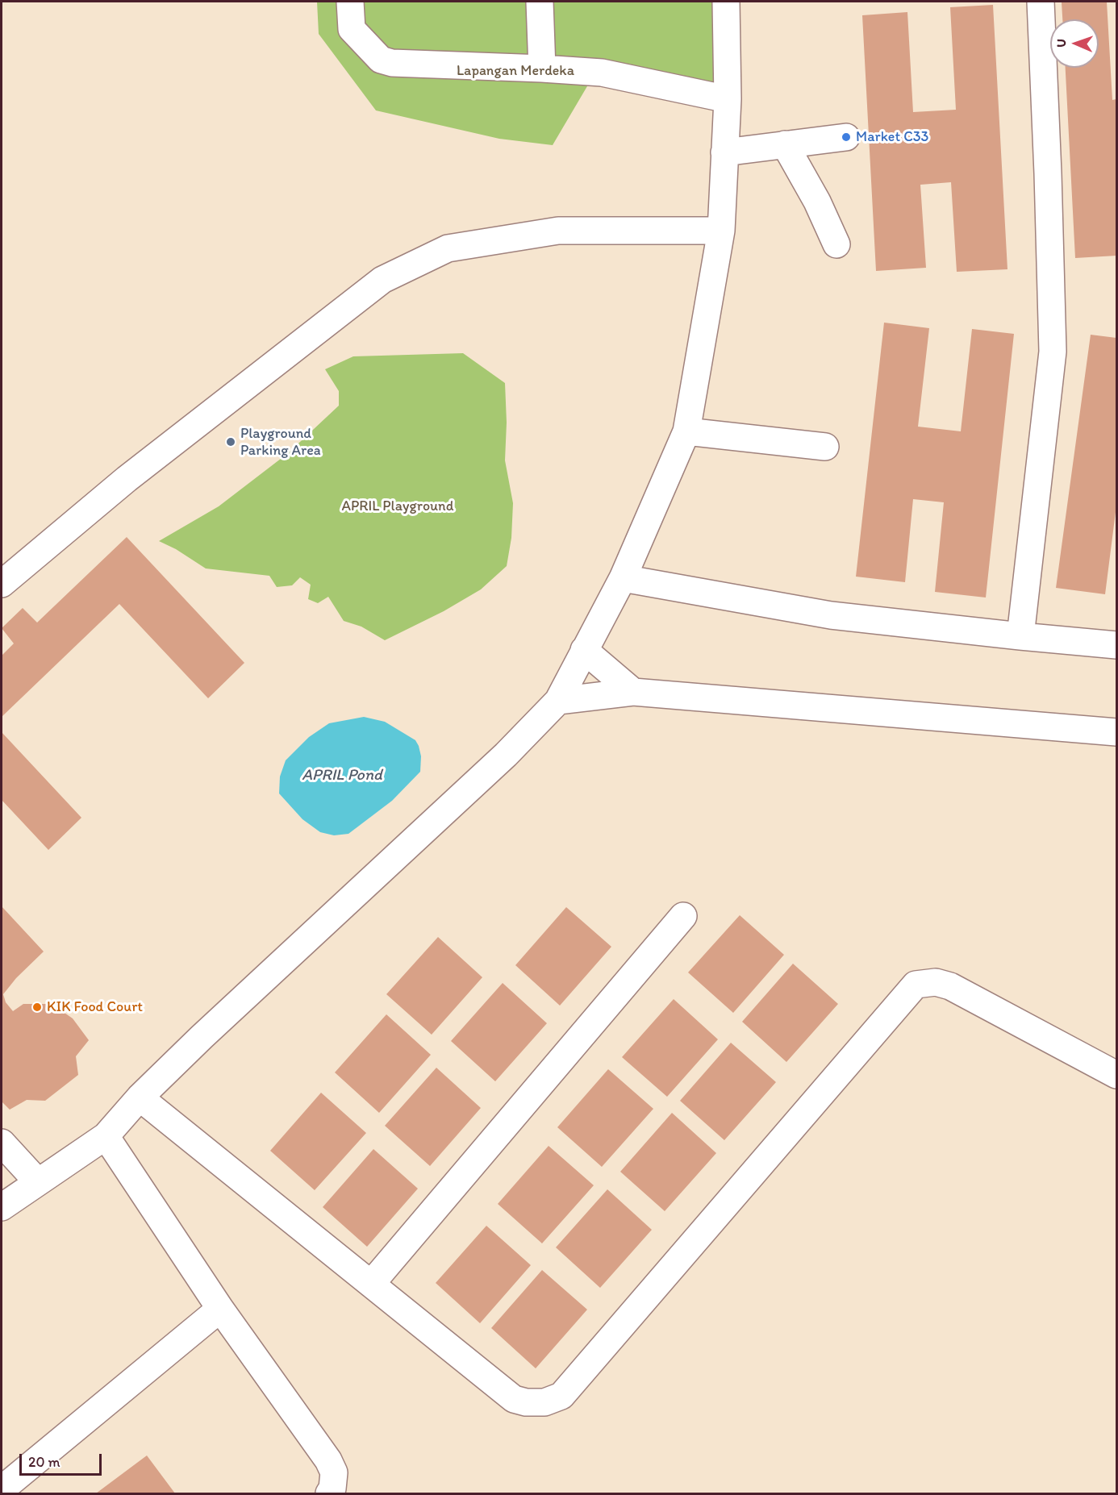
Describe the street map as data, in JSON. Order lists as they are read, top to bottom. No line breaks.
{"water":["APRIL Pond"],"parks":["Lapangan Merdeka","APRIL Playground"],"places":["Market C33","Playground Parking Area","KIK Food Court"],"scale_bar":"20 m","north":"left"}
